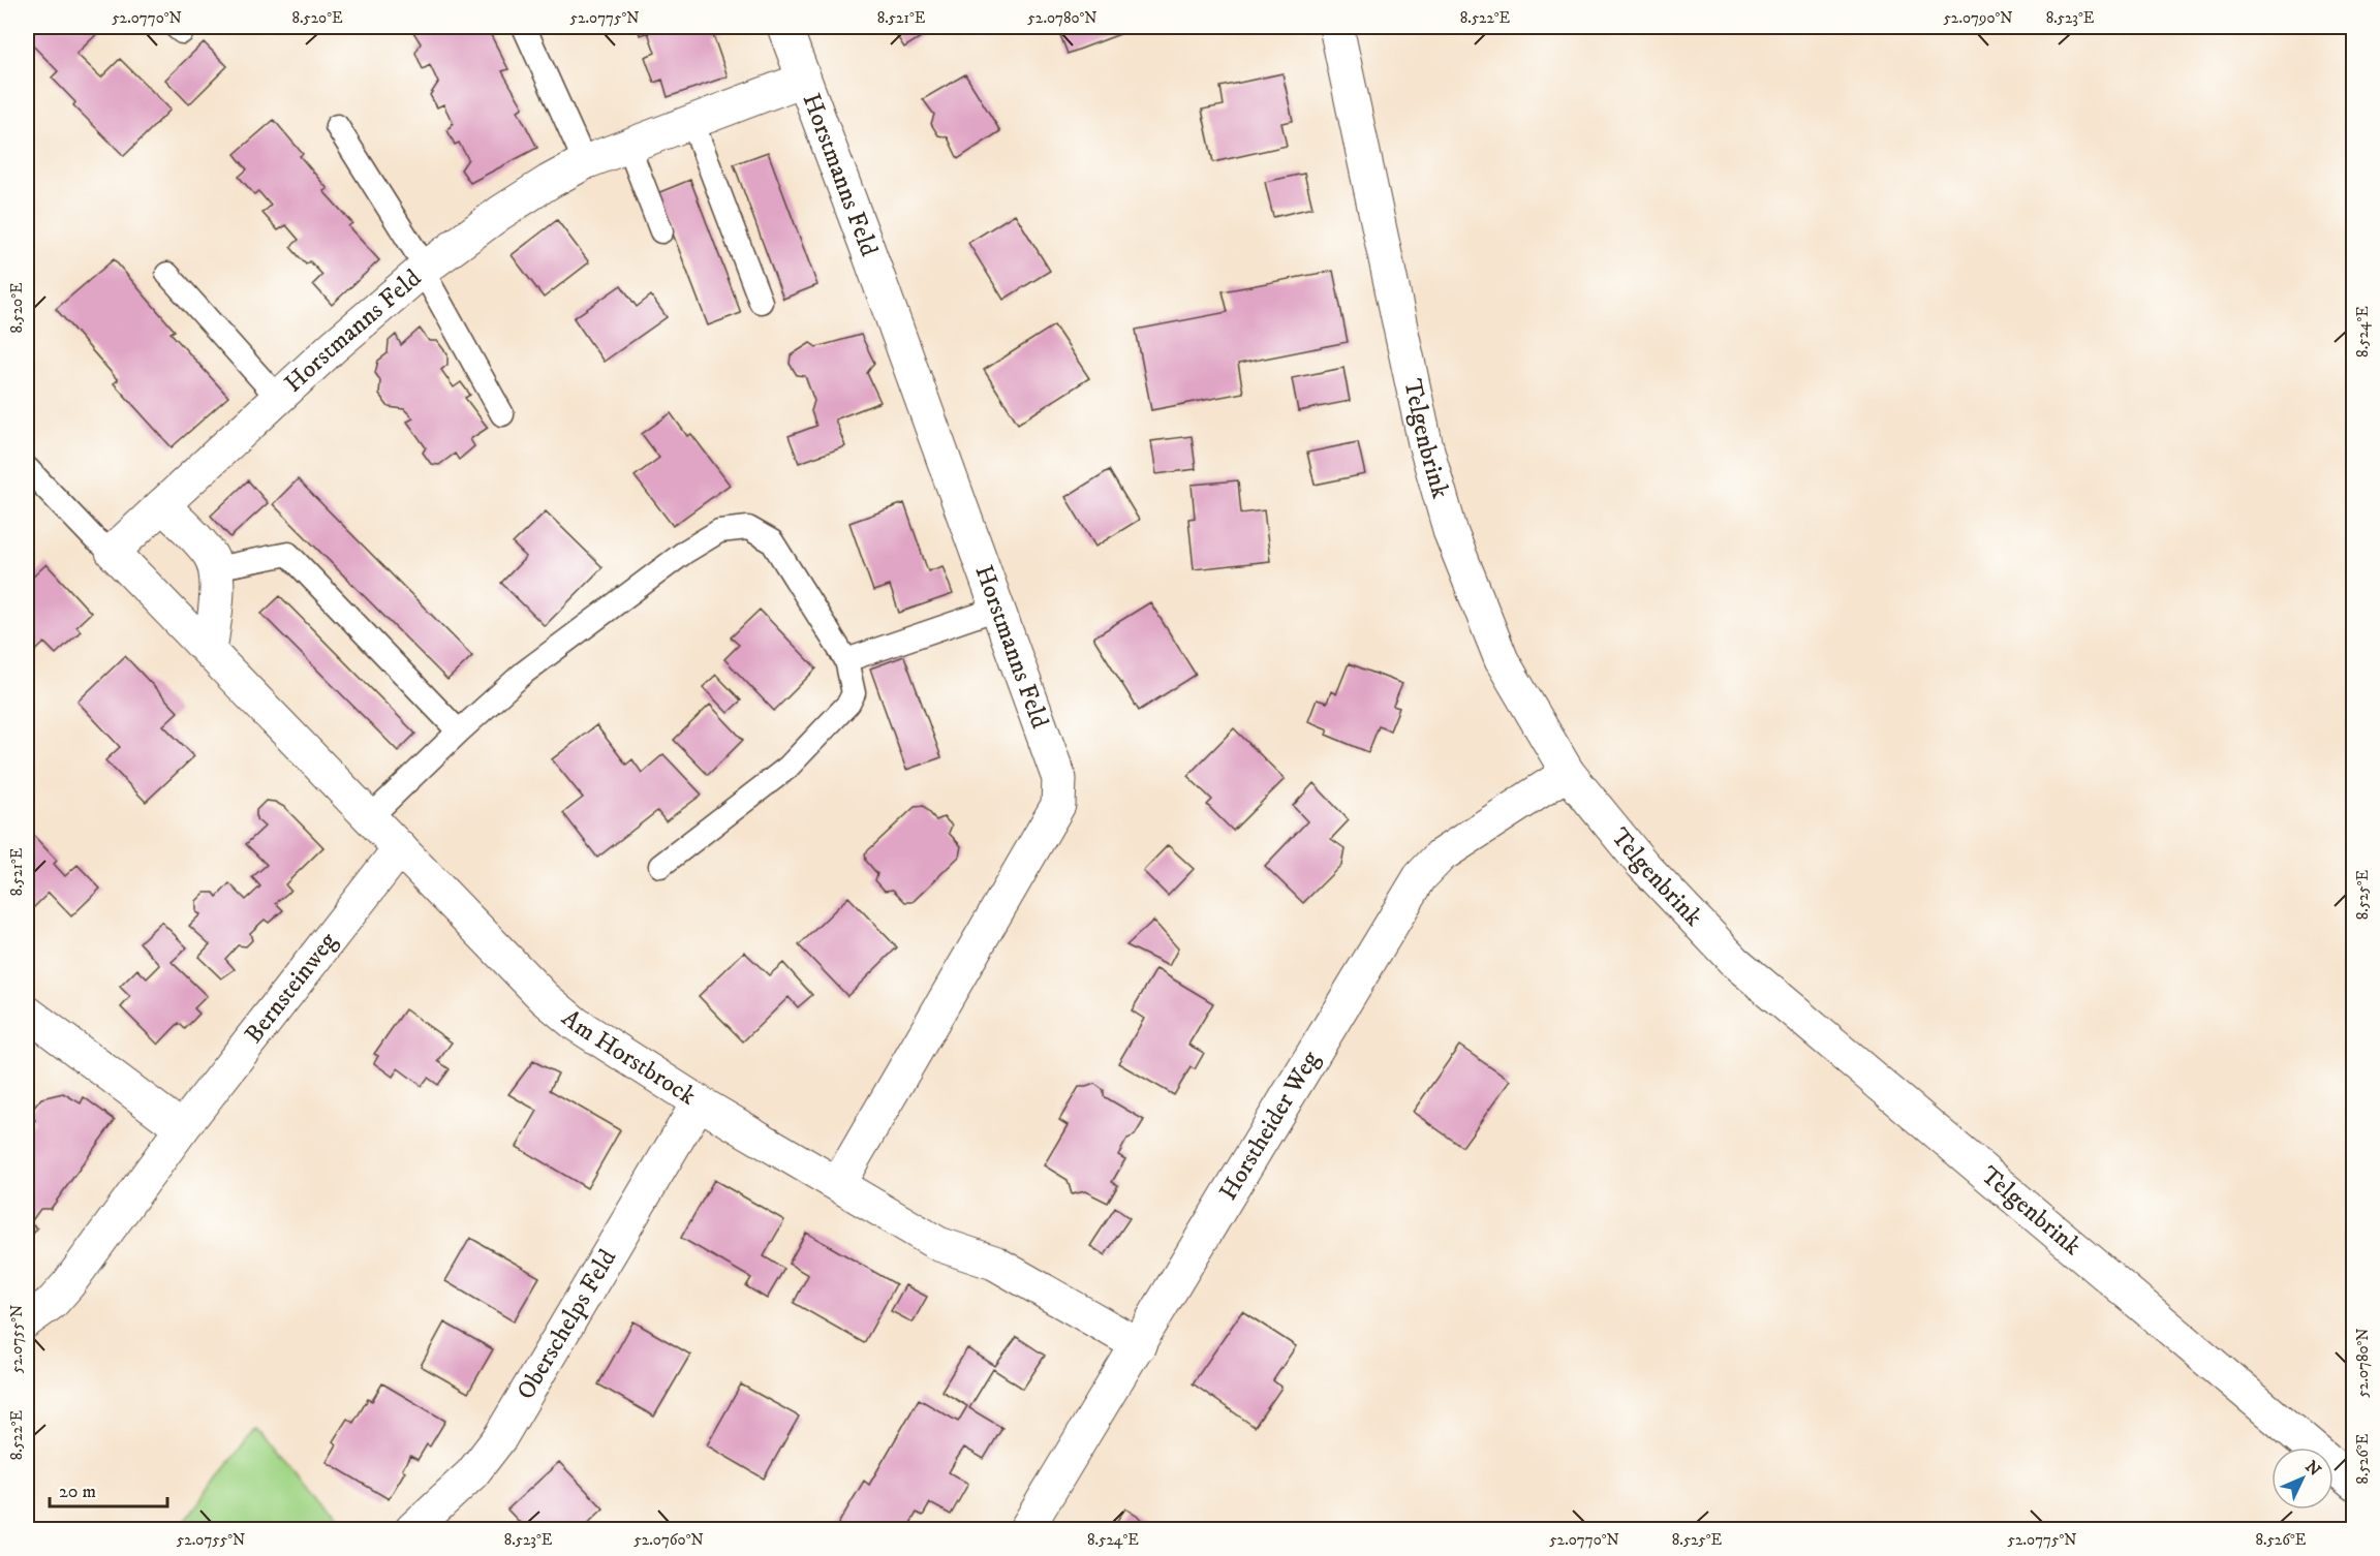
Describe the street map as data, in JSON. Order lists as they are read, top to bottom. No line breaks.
{"streets":{"street":["Horstmanns Feld","Telgenbrink","Bernsteinweg","Am Horstbrock","Horstheider Weg","Oberschelps Feld"]},"crossings":[["Horstmanns Feld","Am Horstbrock"],["Telgenbrink","Horstheider Weg"],["Bernsteinweg","Am Horstbrock"],["Am Horstbrock","Horstheider Weg"],["Am Horstbrock","Oberschelps Feld"]],"scale_bar":"20 m","north":"top right","coordinates":["52.0770°N","8.520°E","52.0775°N","8.521°E","52.0780°N","8.522°E","52.0790°N","8.523°E","8.524°E","8.525°E","52.0755°N","8.526°E","52.0760°N"]}
